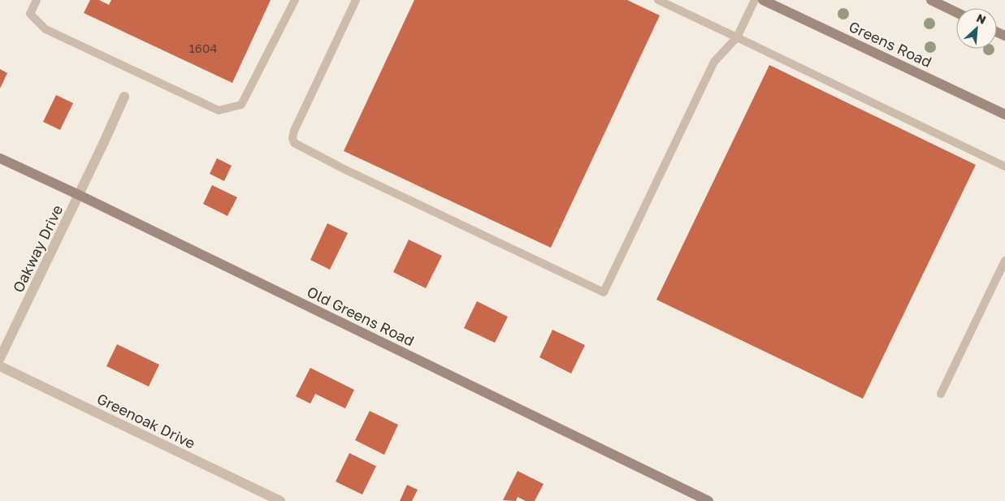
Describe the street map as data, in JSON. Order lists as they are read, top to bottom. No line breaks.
{"streets":{"street":["Greens Road","Oakway Drive","Old Greens Road","Greenoak Drive"]},"crossings":[["Oakway Drive","Old Greens Road"]],"house_numbers":["1604"],"north":"top right"}
